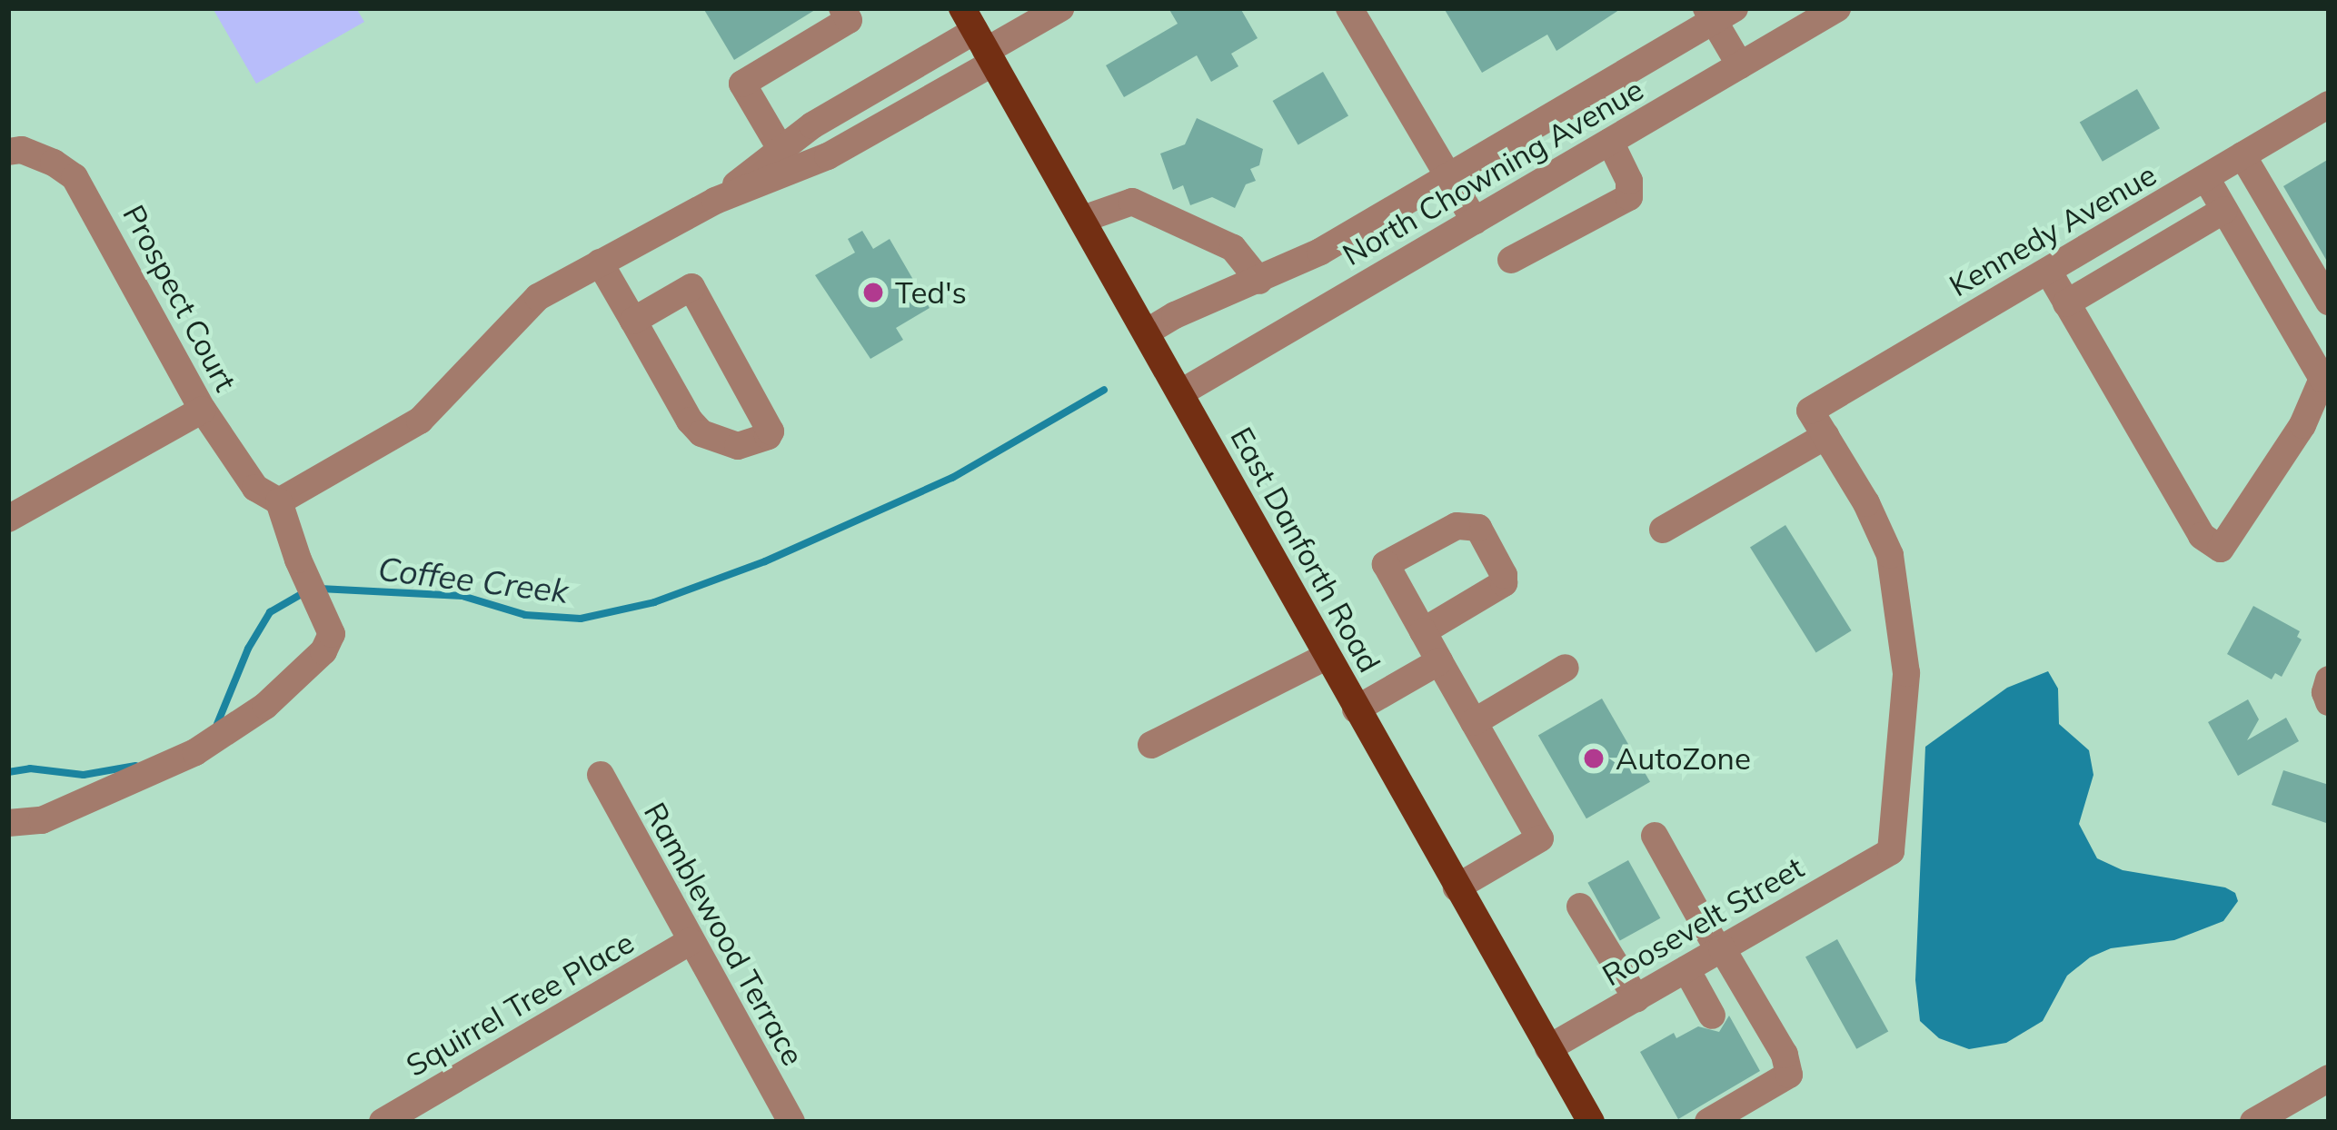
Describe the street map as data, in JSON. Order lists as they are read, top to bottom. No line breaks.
{"streets":{"main road":["East Danforth Road"],"street":["North Chowning Avenue","Kennedy Avenue","Prospect Court","Roosevelt Street","Ramblewood Terrace","Squirrel Tree Place"]},"crossings":[["North Chowning Avenue","East Danforth Road"],["Kennedy Avenue","Roosevelt Street"],["East Danforth Road","Roosevelt Street"],["Ramblewood Terrace","Squirrel Tree Place"]],"water":["Coffee Creek"],"places":["Ted's","AutoZone"]}
